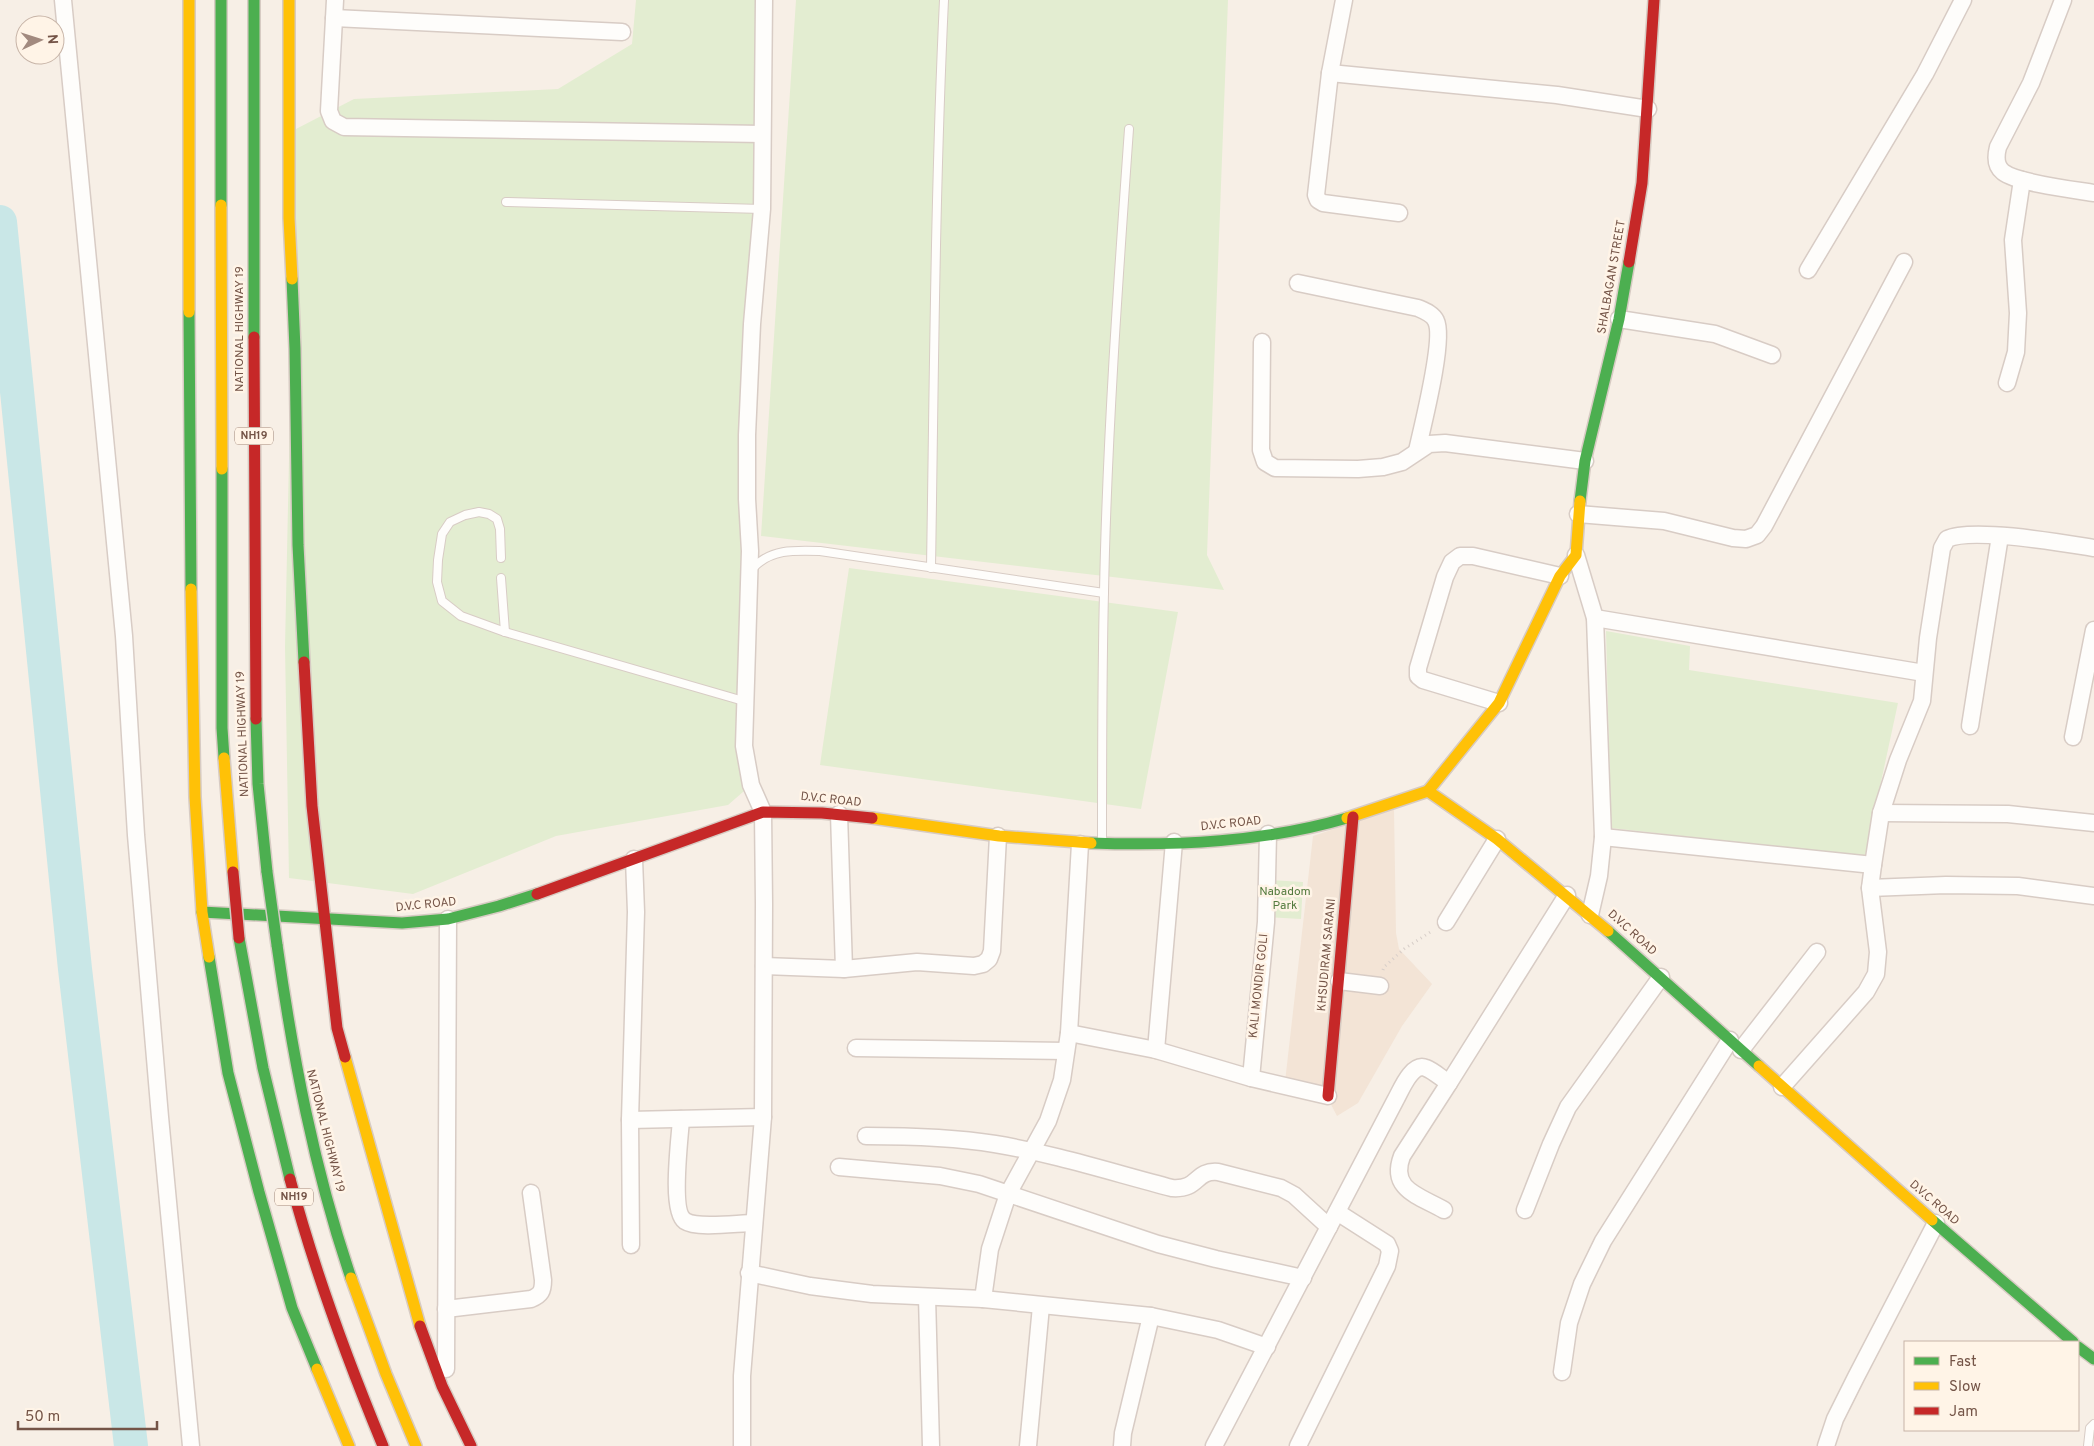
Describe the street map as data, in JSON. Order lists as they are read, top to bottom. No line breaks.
{"streets":{"main road":["SHALBAGAN STREET","NATIONAL HIGHWAY 19","NH19","D.V.C ROAD","KHSUDIRAM SARANI"],"street":["KALI MONDIR GOLI"]},"crossings":[["D.V.C ROAD","KHSUDIRAM SARANI"],["D.V.C ROAD","KALI MONDIR GOLI"]],"parks":["Nabadom Park"],"legend":["Fast","Slow","Jam"],"scale_bar":"50 m","north":"right"}
